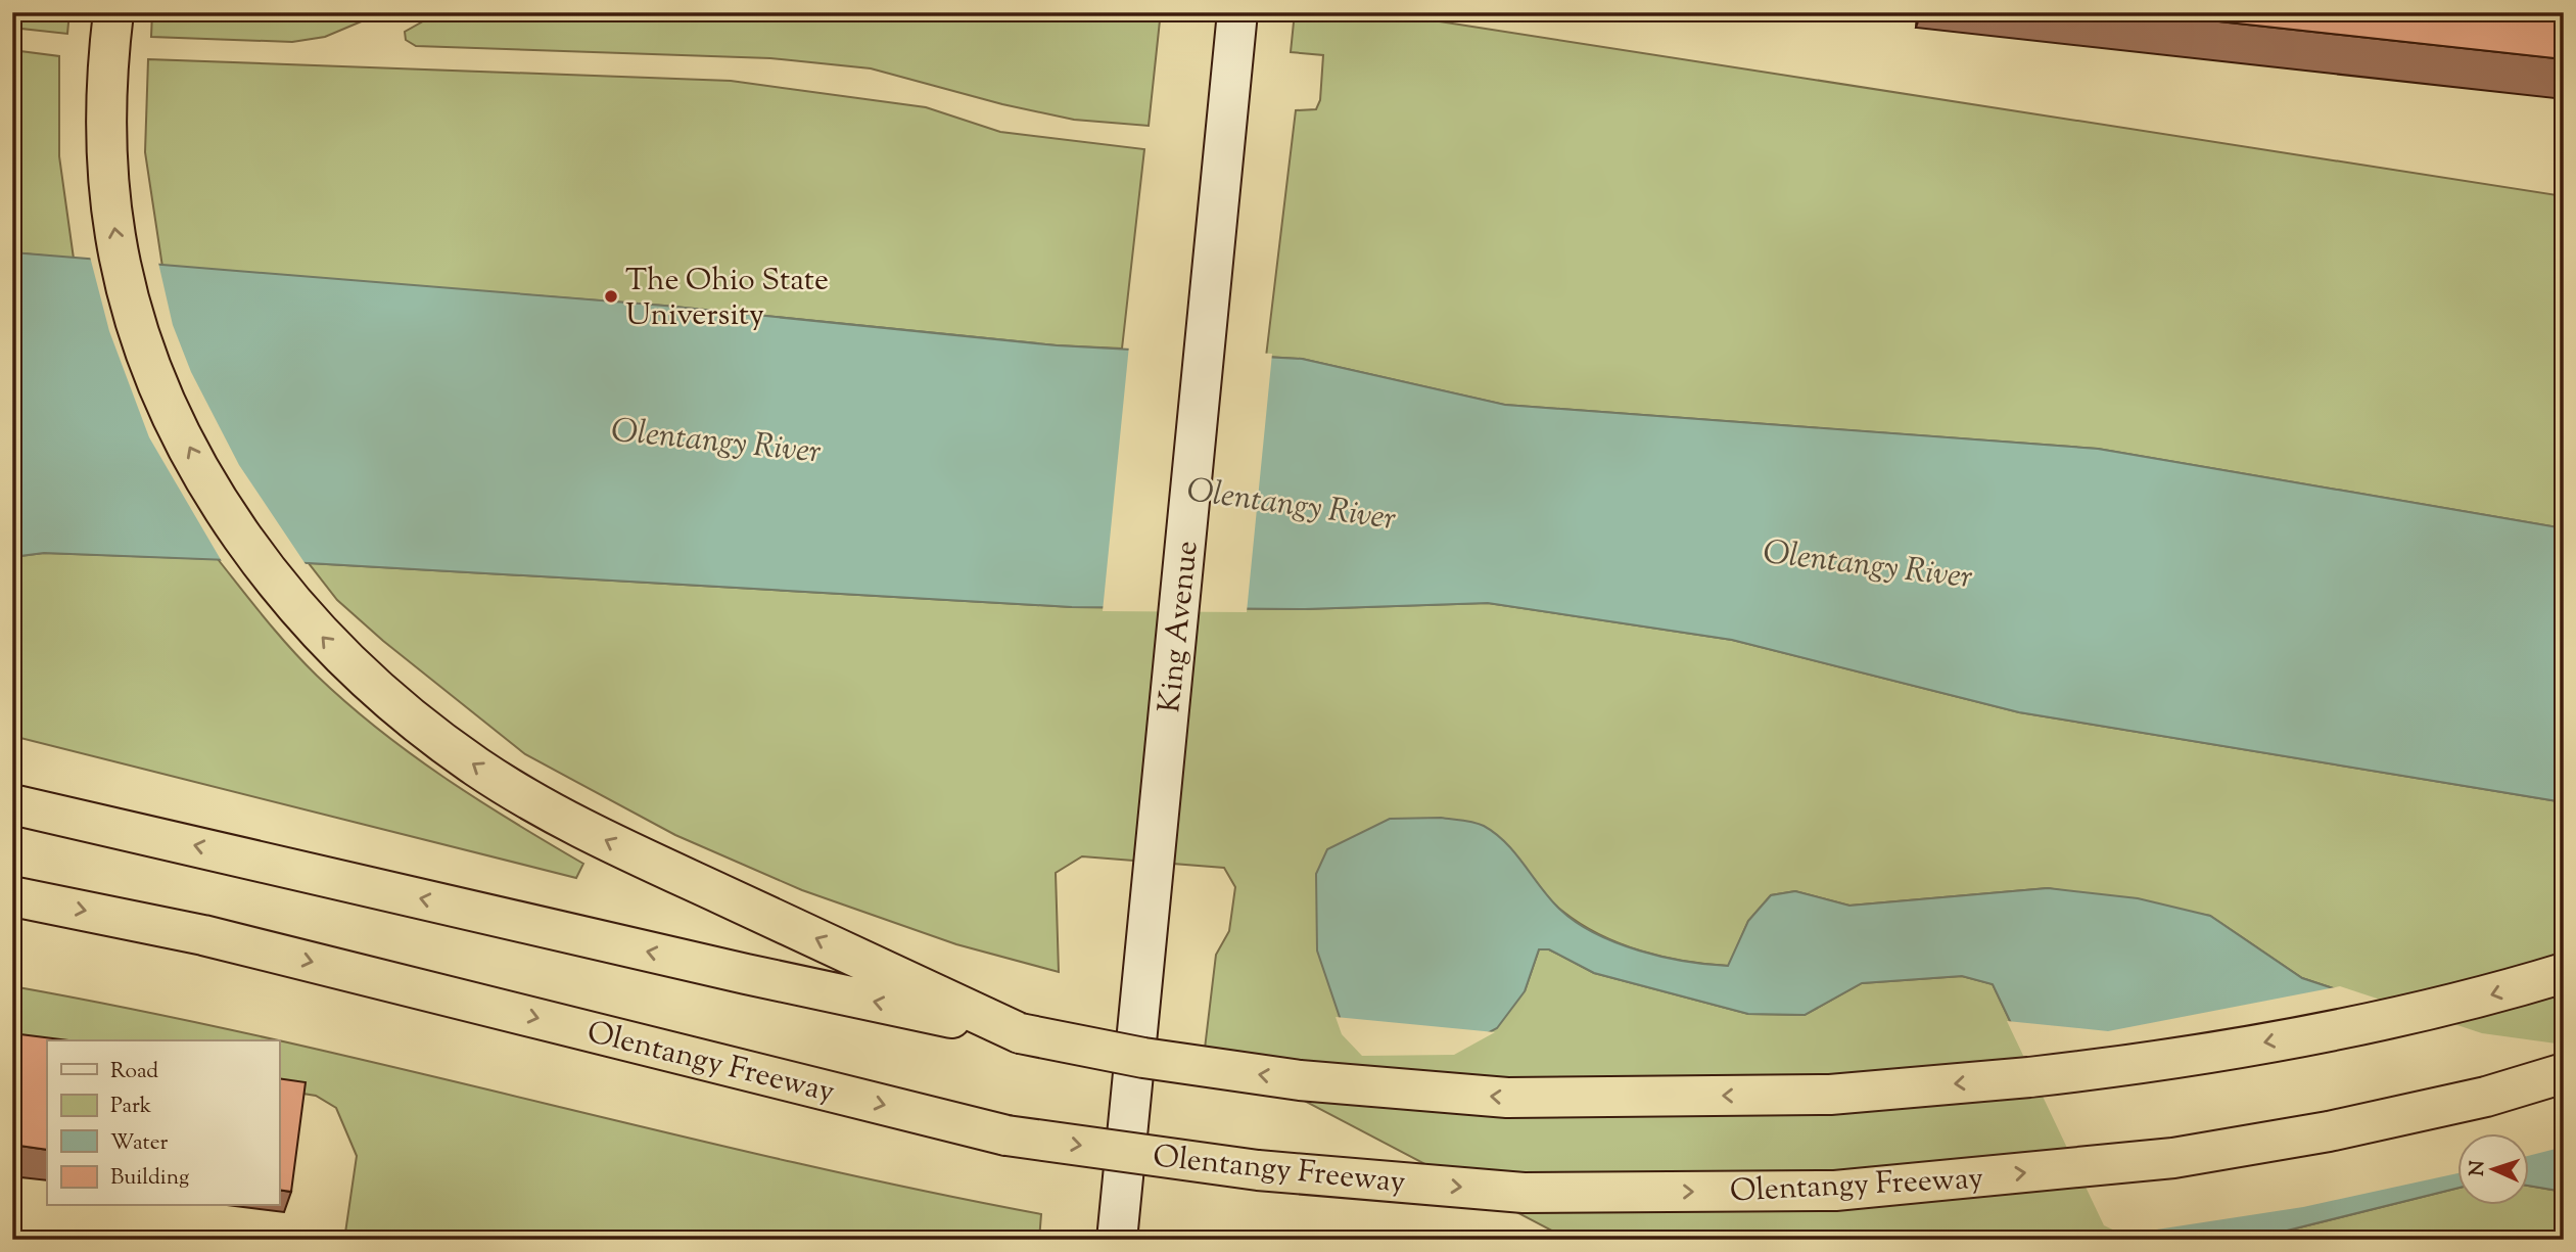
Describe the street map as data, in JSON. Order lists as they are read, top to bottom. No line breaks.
{"streets":{"highway":["Olentangy Freeway"],"street":["King Avenue"]},"water":["Olentangy River"],"places":["The Ohio State University"],"legend":["Road","Park","Water","Building"],"north":"left"}
